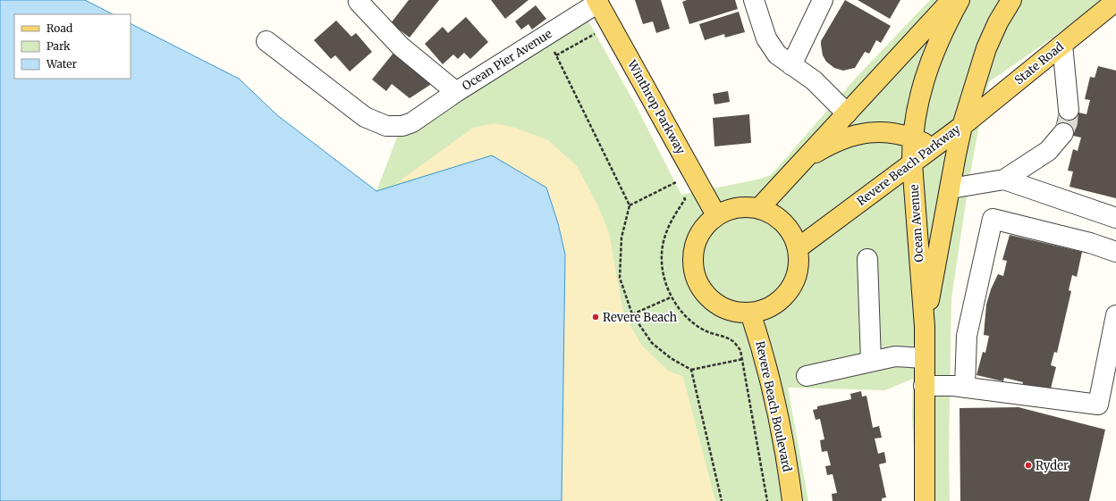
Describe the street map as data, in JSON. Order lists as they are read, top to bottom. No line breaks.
{"streets":{"main road":["State Road","Winthrop Parkway","Revere Beach Parkway","Ocean Avenue","Revere Beach Boulevard"],"street":["Ocean Pier Avenue"]},"crossings":[["Ocean Pier Avenue","Winthrop Parkway"],["State Road","Revere Beach Parkway"],["State Road","Ocean Avenue"],["Winthrop Parkway","Revere Beach Parkway"],["Winthrop Parkway","Revere Beach Boulevard"],["Revere Beach Parkway","Ocean Avenue"],["Revere Beach Parkway","Revere Beach Boulevard"]],"places":["Revere Beach","Ryder"],"legend":["Road","Park","Water"]}
